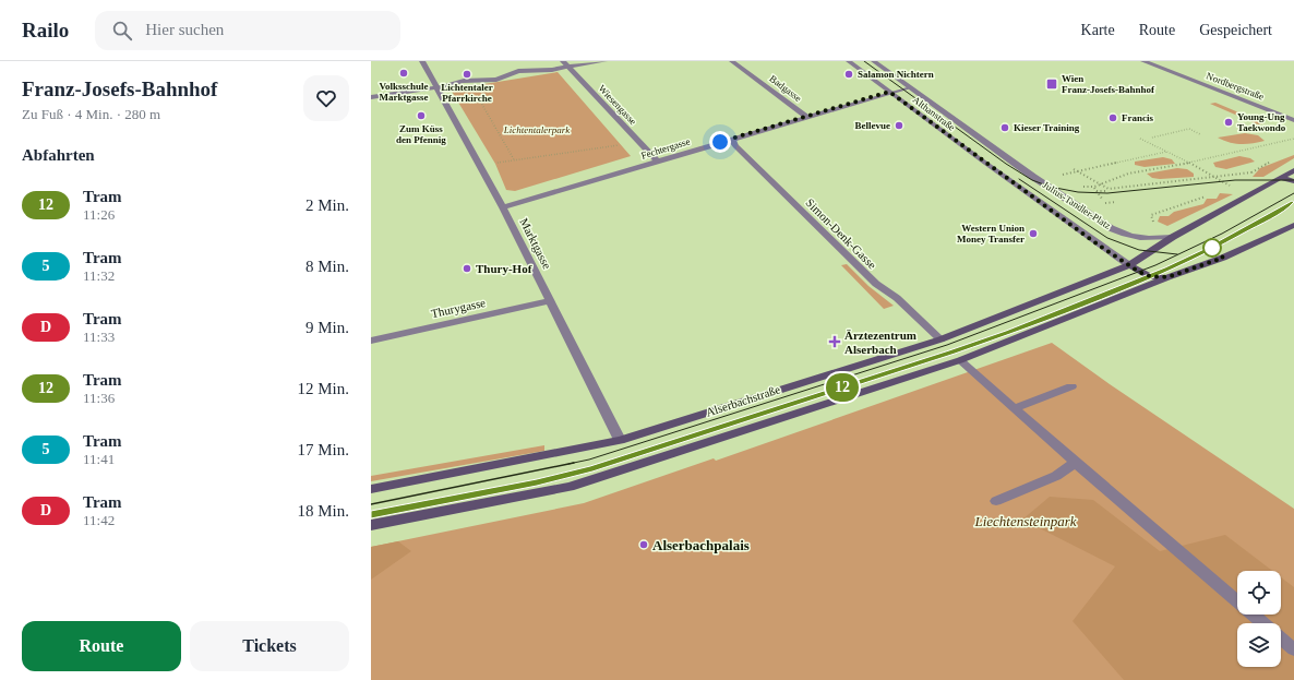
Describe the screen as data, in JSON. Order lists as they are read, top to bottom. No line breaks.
{"streets":{"main road":["Julius-Tandler-Platz","Alserbachstraße"],"street":["Nordbergstraße","Badgasse","Wiesengasse","Althanstraße","Fechtergasse","Simon-Denk-Gasse","Marktgasse","Thurygasse"]},"crossings":[["Badgasse","Fechtergasse"],["Wiesengasse","Fechtergasse"],["Althanstraße","Fechtergasse"],["Althanstraße","Julius-Tandler-Platz"],["Fechtergasse","Simon-Denk-Gasse"],["Fechtergasse","Marktgasse"],["Julius-Tandler-Platz","Alserbachstraße"],["Simon-Denk-Gasse","Alserbachstraße"],["Marktgasse","Thurygasse"],["Marktgasse","Alserbachstraße"]],"parks":["Lichtentalerpark","Liechtensteinpark"],"places":{"other":["Volksschule Marktgasse","Lichtentaler Pfarrkirche","Salamon Nichtern","Zum Küss den Pfennig","Francis","Young-Ung Taekwondo","Bellevue","Kieser Training","Western Union Money Transfer","Thury-Hof","Alserbachpalais"],"transit":["Wien Franz-Josefs-Bahnhof"],"health":["Ärztezentrum Alserbach"]},"lines":["tram line 12"],"page":{"header":"Railo","search":"Hier suchen","nav":["Karte","Route","Gespeichert"],"heading":[["Franz-Josefs-Bahnhof","Zu Fuß · 4 Min. · 280 m"],"Abfahrten"],"on_map":"12","list":[{"mark":"12","name":"Tram","note":"11:26","value":"2 Min."},{"mark":"5","name":"Tram","note":"11:32","value":"8 Min."},{"mark":"D","name":"Tram","note":"11:33","value":"9 Min."},{"mark":"12","name":"Tram","note":"11:36","value":"12 Min."},{"mark":"5","name":"Tram","note":"11:41","value":"17 Min."},{"mark":"D","name":"Tram","note":"11:42","value":"18 Min."}],"buttons":["Route","Tickets"]}}
